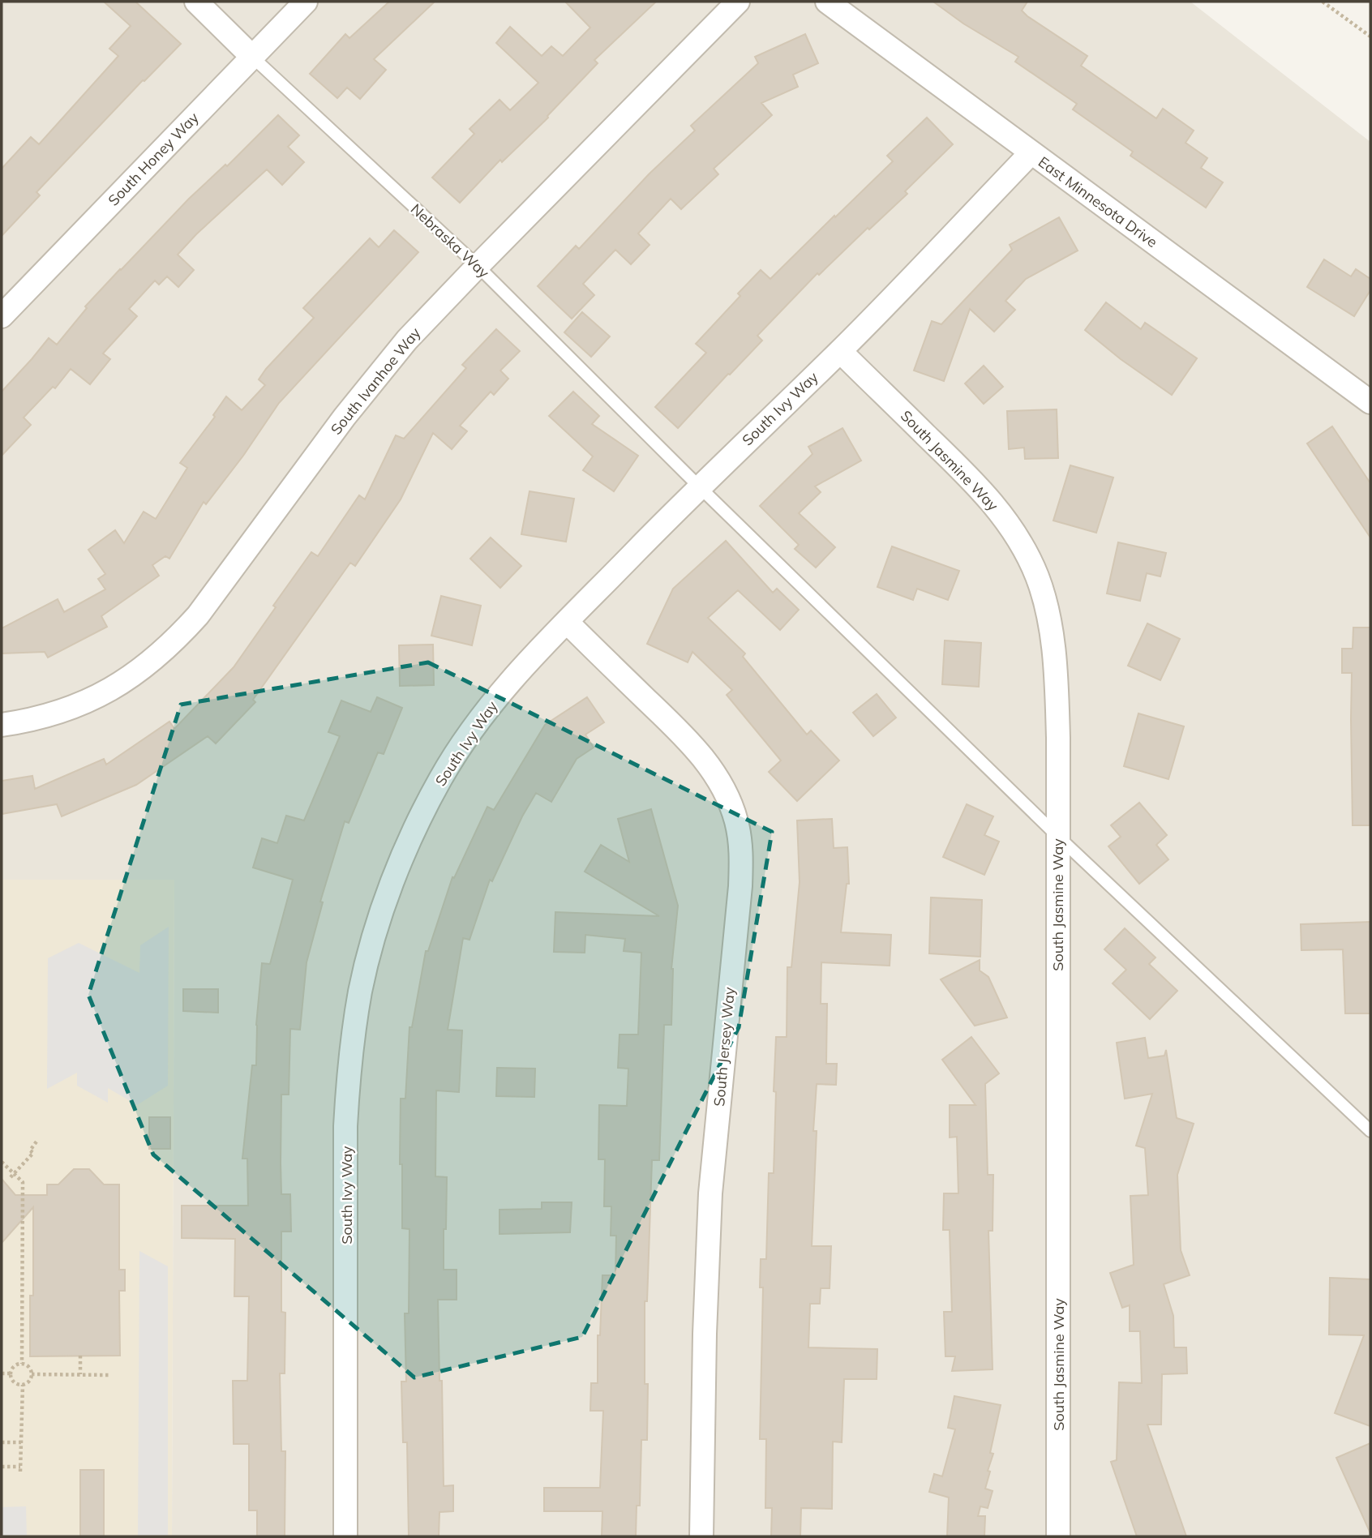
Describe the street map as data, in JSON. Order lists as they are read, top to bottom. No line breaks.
{"streets":{"street":["South Honey Way","East Minnesota Drive","Nebraska Way","South Ivanhoe Way","South Ivy Way","South Jasmine Way","South Jersey Way"]},"crossings":[["South Honey Way","Nebraska Way"],["East Minnesota Drive","South Ivy Way"],["Nebraska Way","South Ivanhoe Way"],["Nebraska Way","South Ivy Way"],["Nebraska Way","South Jasmine Way"],["South Ivy Way","South Jasmine Way"],["South Ivy Way","South Jersey Way"]]}
